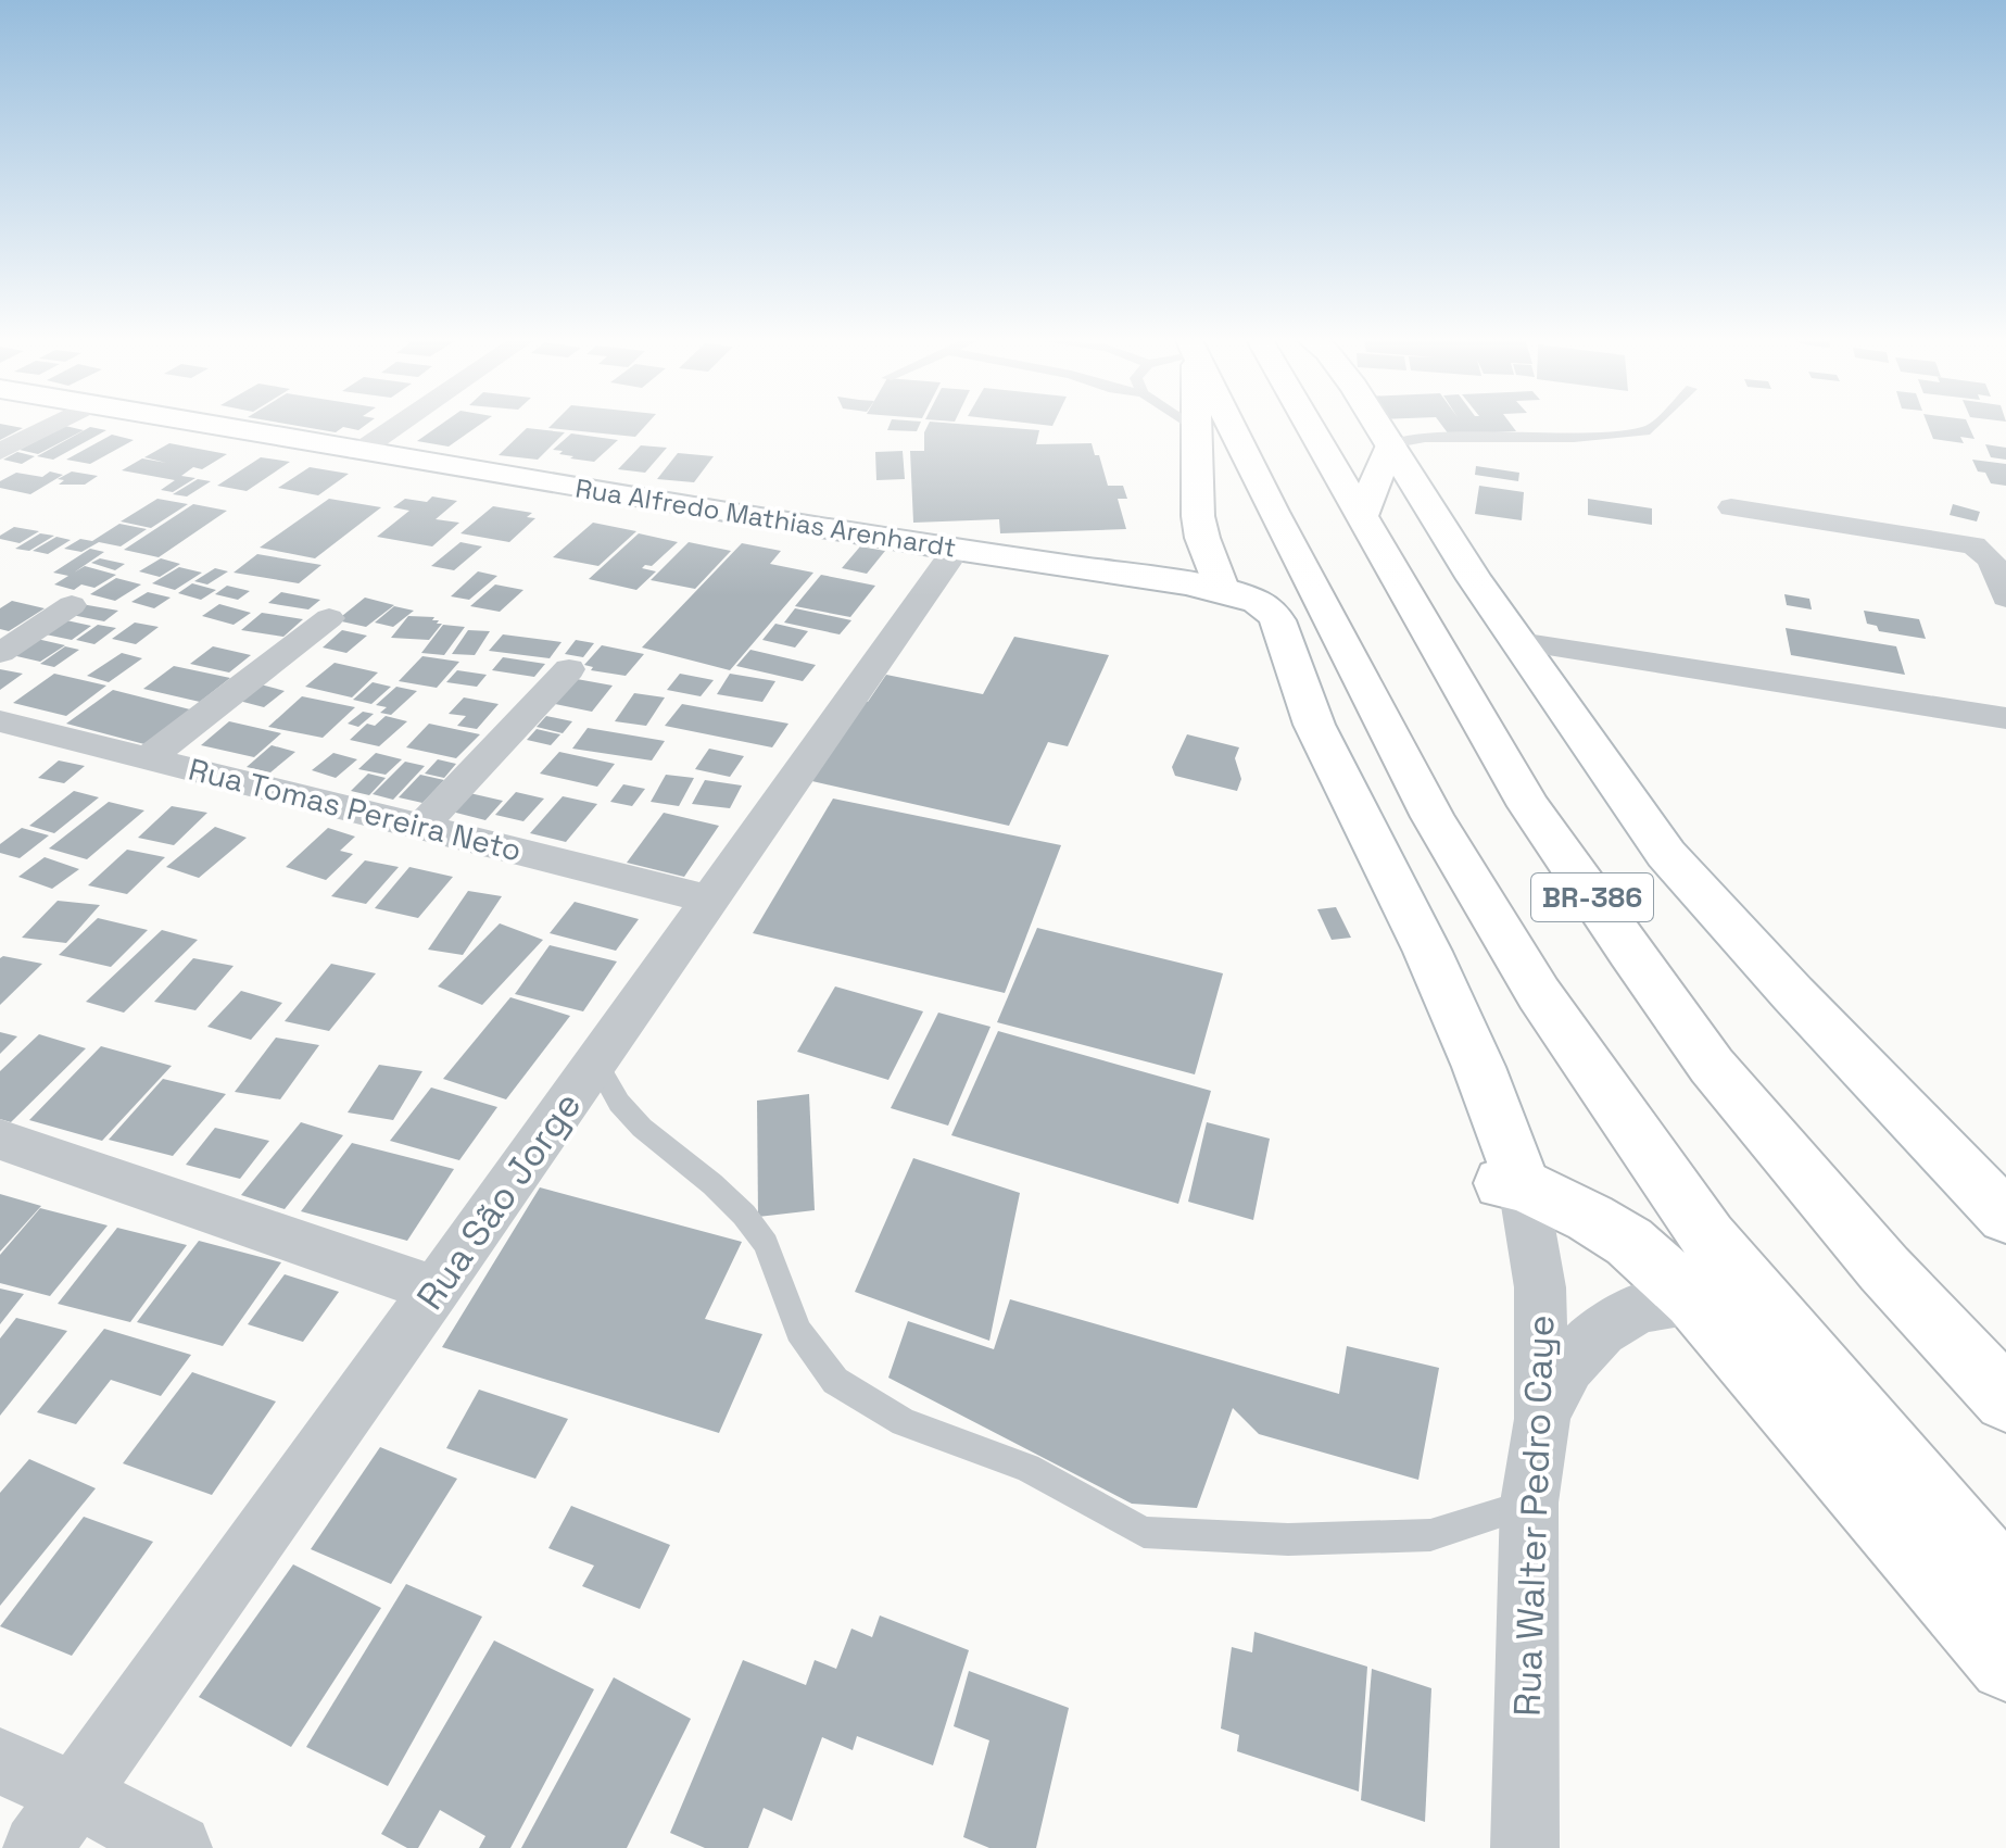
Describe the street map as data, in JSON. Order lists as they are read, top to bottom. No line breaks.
{"streets":{"main road":["Rua Alfredo Mathias Arenhardt","BR-386"],"street":["Rua Tomas Pereira Neto","Rua São Jorge","Rua Walter Pedro Caye"]},"crossings":[["Rua Alfredo Mathias Arenhardt","Rua São Jorge"],["Rua Tomas Pereira Neto","Rua São Jorge"]]}
